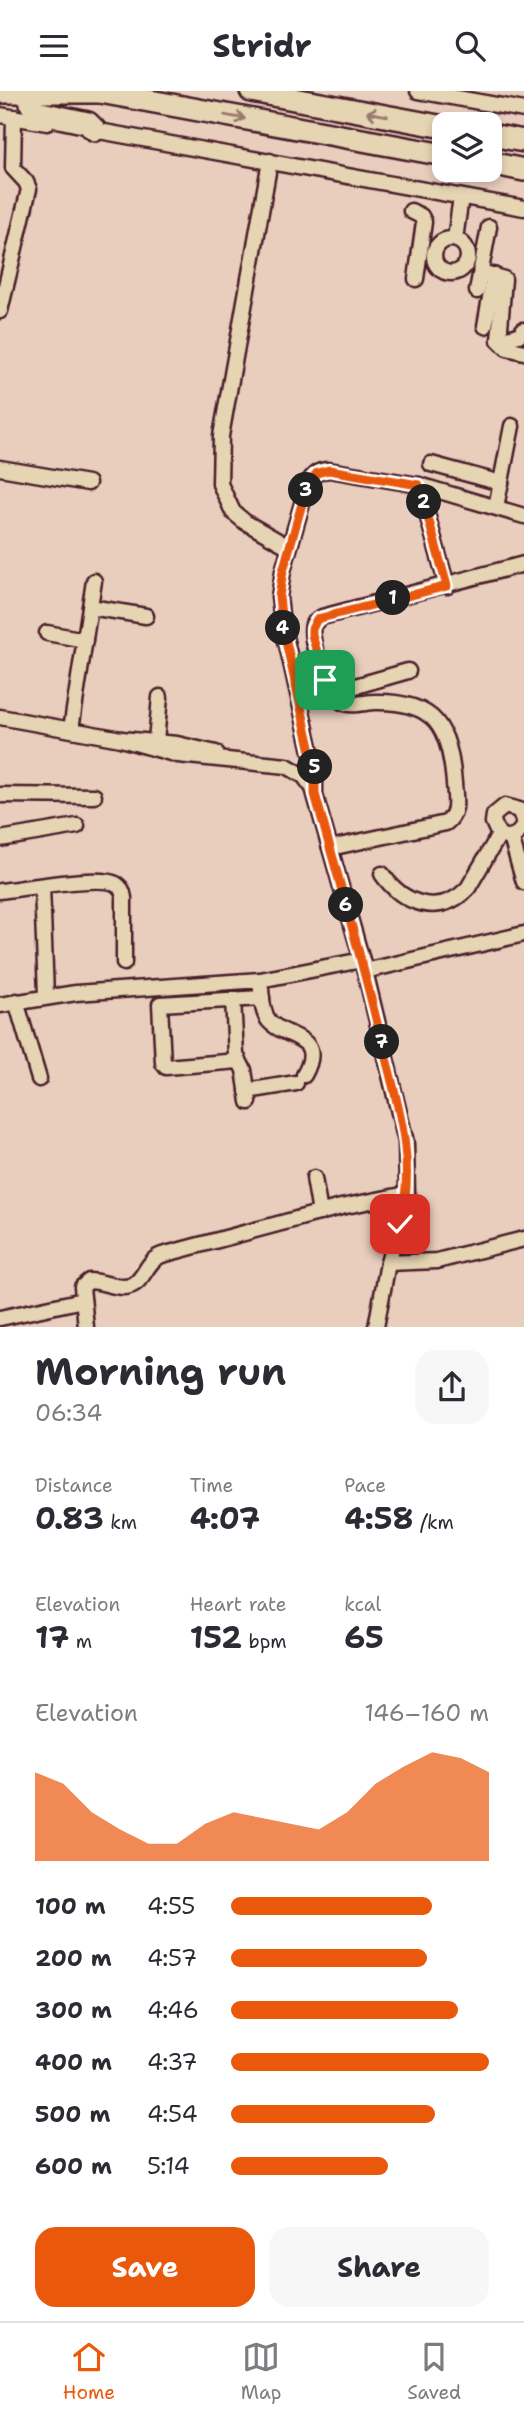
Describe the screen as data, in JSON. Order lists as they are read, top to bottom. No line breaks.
{"page":{"header":"Stridr","pins":["3","2","1","4","5","6","7"],"heading":["Morning run","06:34"],"stats":[["Distance","0.83 km"],["Time","4:07"],["Pace","4:58 /km"],["Elevation","17 m"],["Heart rate","152 bpm"],["kcal","65"]],"chart":["Elevation","146–160 m"],"list":[{"name":"100 m","note":"4:55"},{"name":"200 m","note":"4:57"},{"name":"300 m","note":"4:46"},{"name":"400 m","note":"4:37"},{"name":"500 m","note":"4:54"},{"name":"600 m","note":"5:14"}],"buttons":["Save","Share"],"tabs":["Home","Map","Saved"]}}
